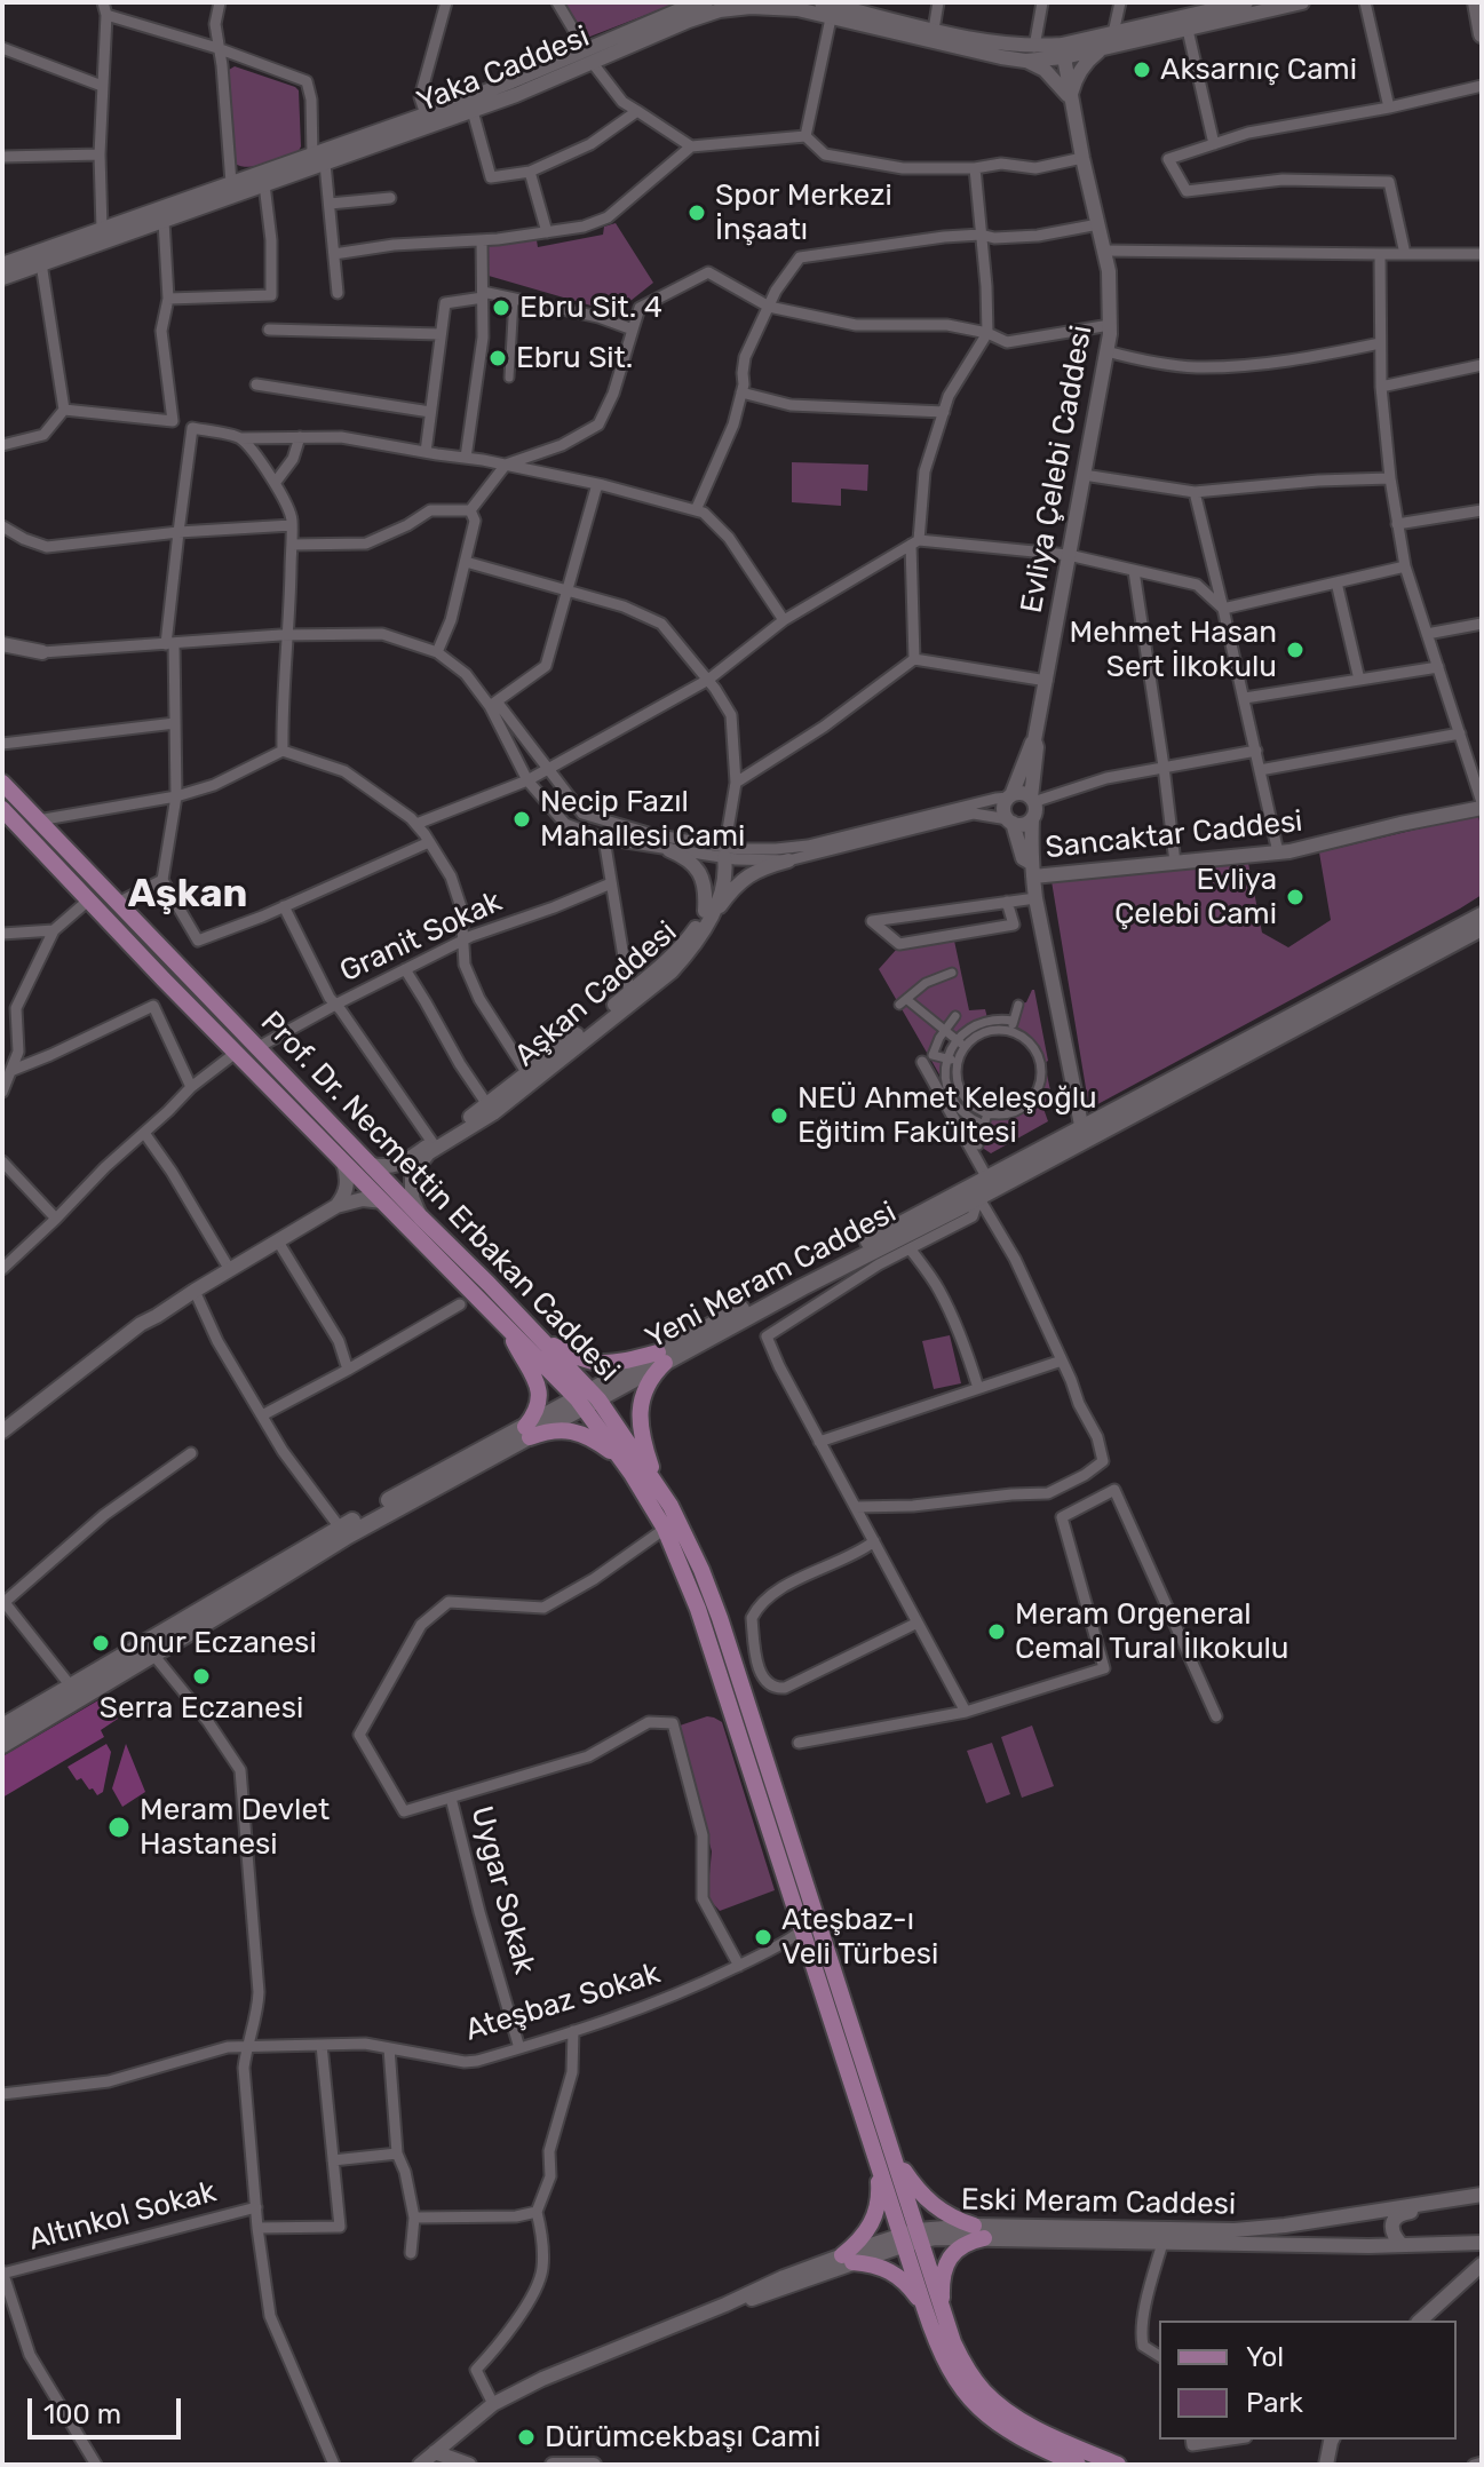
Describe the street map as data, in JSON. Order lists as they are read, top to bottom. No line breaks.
{"streets":{"main road":["Prof. Dr. Necmettin Erbakan Caddesi","Yeni Meram Caddesi"],"street":["Yaka Caddesi","Evliya Çelebi Caddesi","Sancaktar Caddesi","Granit Sokak","Aşkan Caddesi","Uygar Sokak","Ateşbaz Sokak","Eski Meram Caddesi","Altınkol Sokak"]},"crossings":[["Yaka Caddesi","Evliya Çelebi Caddesi"],["Granit Sokak","Prof. Dr. Necmettin Erbakan Caddesi"],["Aşkan Caddesi","Prof. Dr. Necmettin Erbakan Caddesi"],["Prof. Dr. Necmettin Erbakan Caddesi","Yeni Meram Caddesi"],["Prof. Dr. Necmettin Erbakan Caddesi","Ateşbaz Sokak"],["Prof. Dr. Necmettin Erbakan Caddesi","Eski Meram Caddesi"],["Uygar Sokak","Ateşbaz Sokak"]],"districts":["Aşkan"],"places":["Aksarnıç Cami","Spor Merkezi İnşaatı","Ebru Sit. 4","Ebru Sit.","Mehmet Hasan Sert İlkokulu","Necip Fazıl Mahallesi Cami","Evliya Çelebi Cami","NEÜ Ahmet Keleşoğlu Eğitim Fakültesi","Meram Orgeneral Cemal Tural İlkokulu","Onur Eczanesi","Serra Eczanesi","Meram Devlet Hastanesi","Ateşbaz-ı Veli Türbesi","Dürümcekbaşı Cami"],"legend":["Yol","Park"],"scale_bar":"100 m"}
